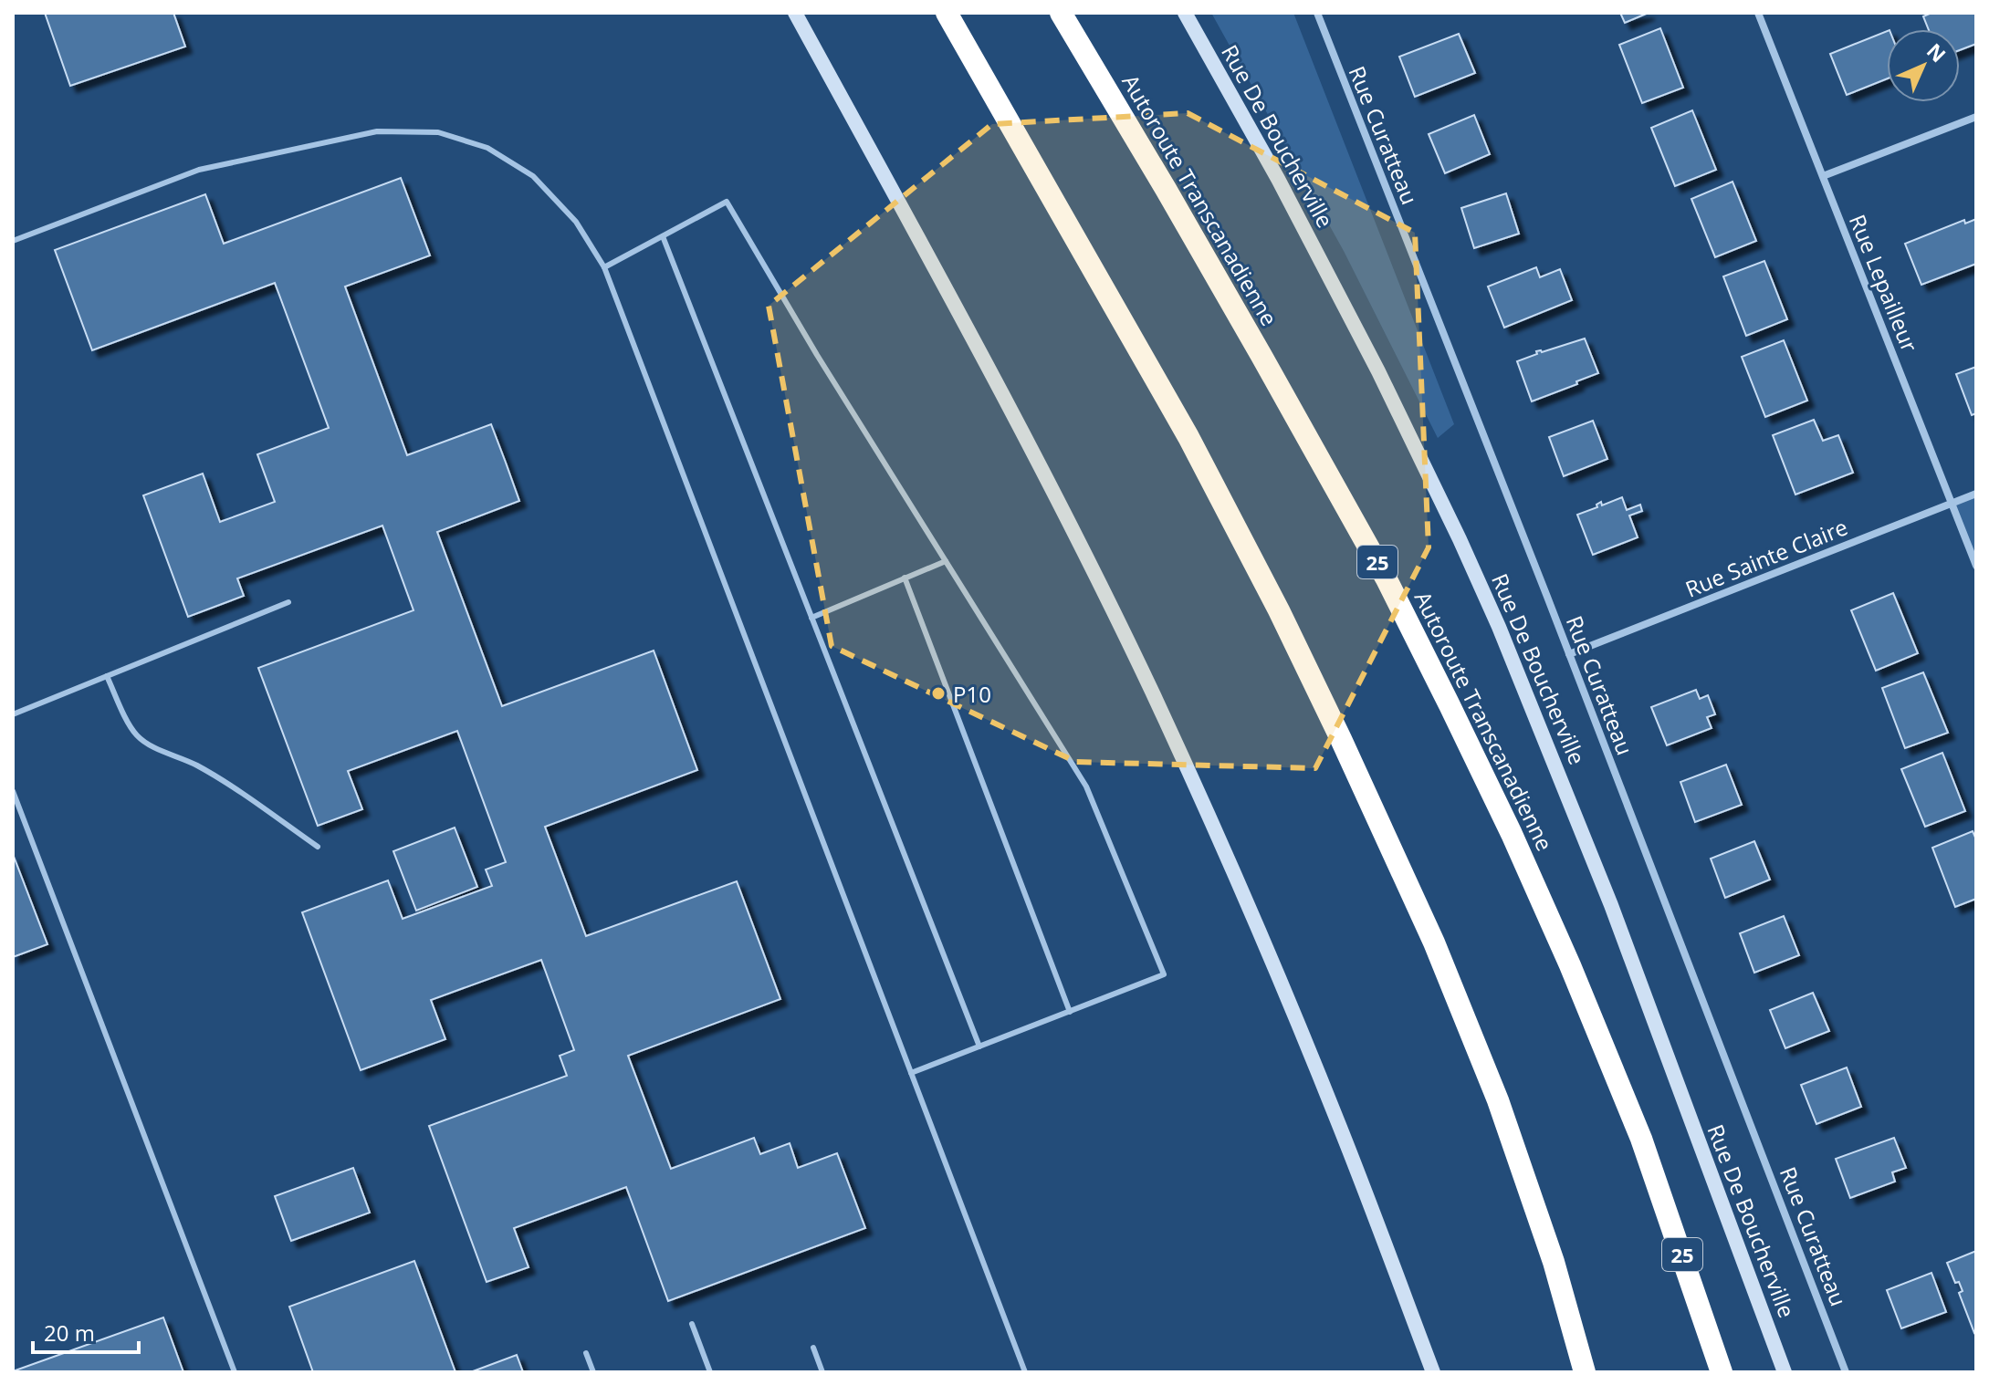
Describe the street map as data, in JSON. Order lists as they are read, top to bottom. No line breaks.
{"streets":{"highway":["Autoroute Transcanadienne","25"],"main road":["Rue De Boucherville"],"street":["Rue Curatteau","Rue Lepailleur","Rue Sainte Claire"]},"crossings":[["Rue Curatteau","Rue Sainte Claire"],["Rue Lepailleur","Rue Sainte Claire"]],"places":["P10"],"scale_bar":"20 m","north":"top right"}
